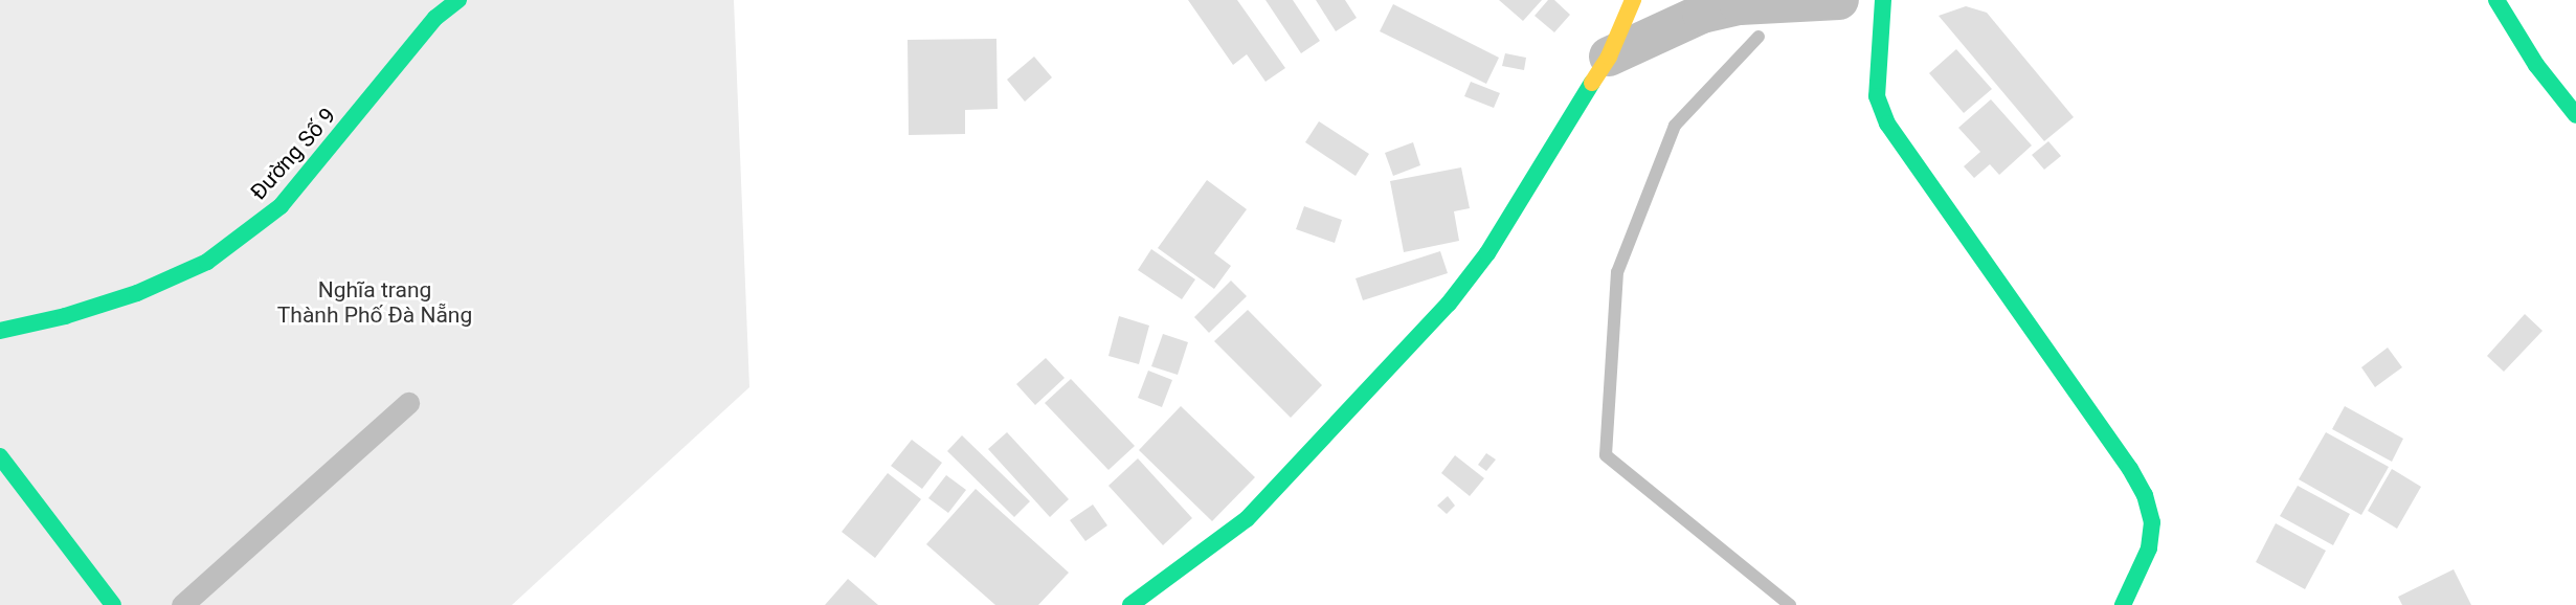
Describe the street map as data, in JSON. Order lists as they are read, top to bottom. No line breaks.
{"streets":{"street":["Đường Số 9"]},"parks":["Nghĩa trang Thành Phố Đà Nẵng"]}
